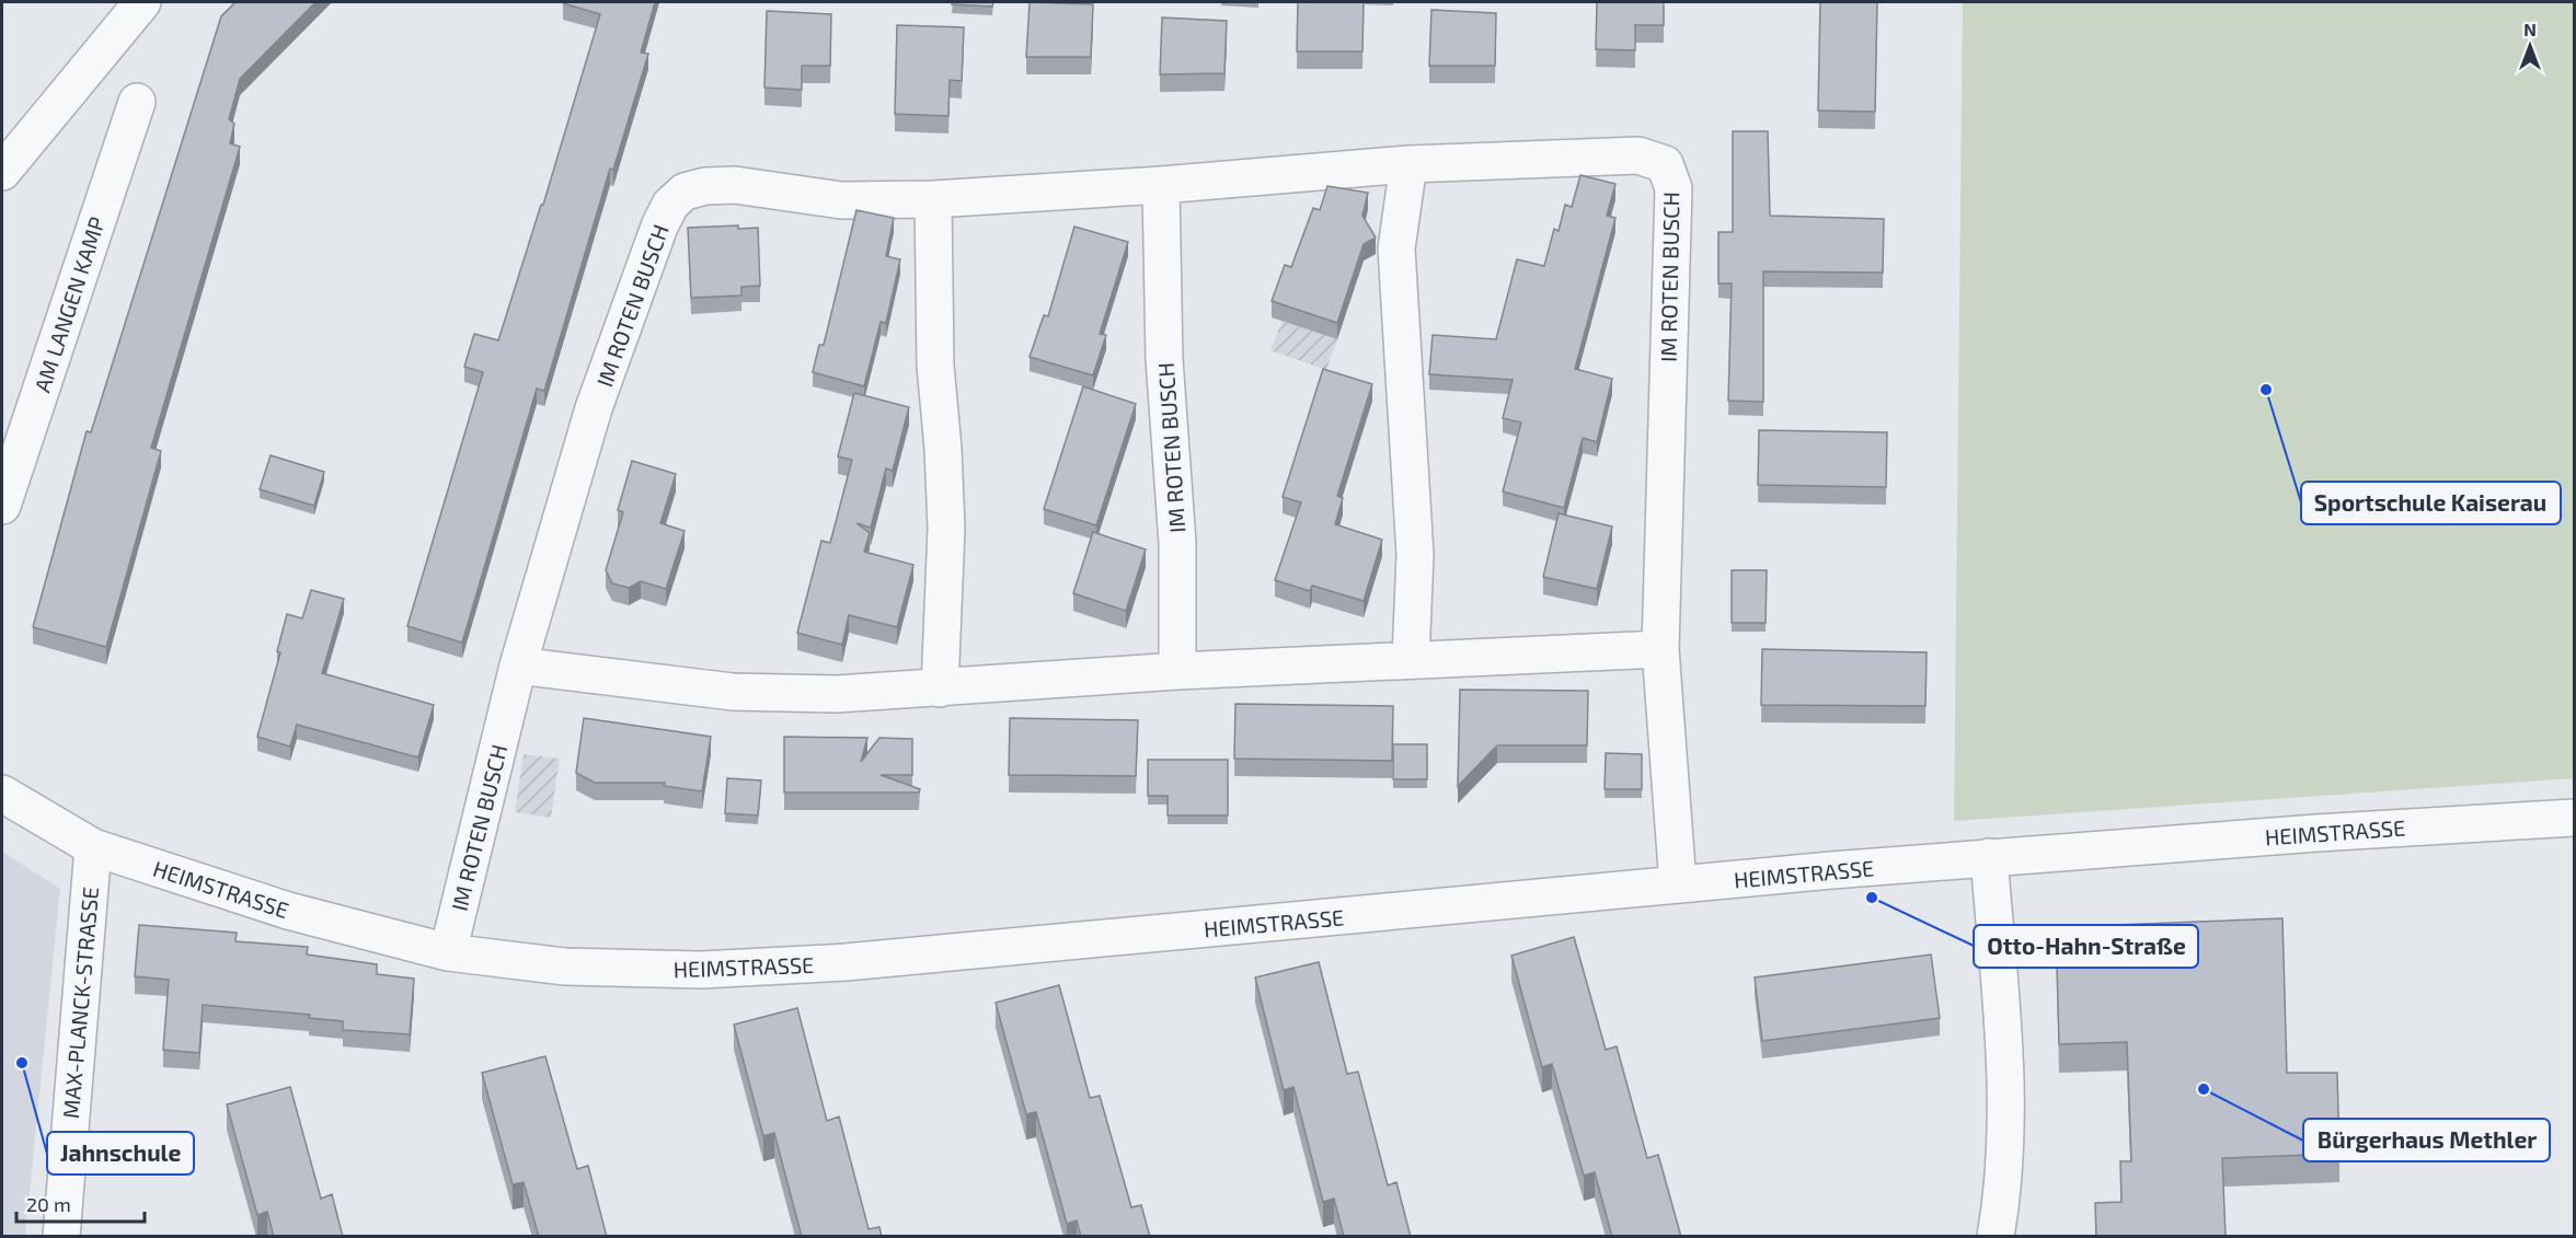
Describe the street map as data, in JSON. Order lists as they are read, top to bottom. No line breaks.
{"streets":{"street":["IM ROTEN BUSCH","AM LANGEN KAMP","HEIMSTRASSE","MAX-PLANCK-STRASSE"]},"crossings":[["IM ROTEN BUSCH","HEIMSTRASSE"],["HEIMSTRASSE","MAX-PLANCK-STRASSE"]],"places":["Sportschule Kaiserau","Otto-Hahn-Straße","Jahnschule","Bürgerhaus Methler"],"scale_bar":"20 m","north":"top"}
